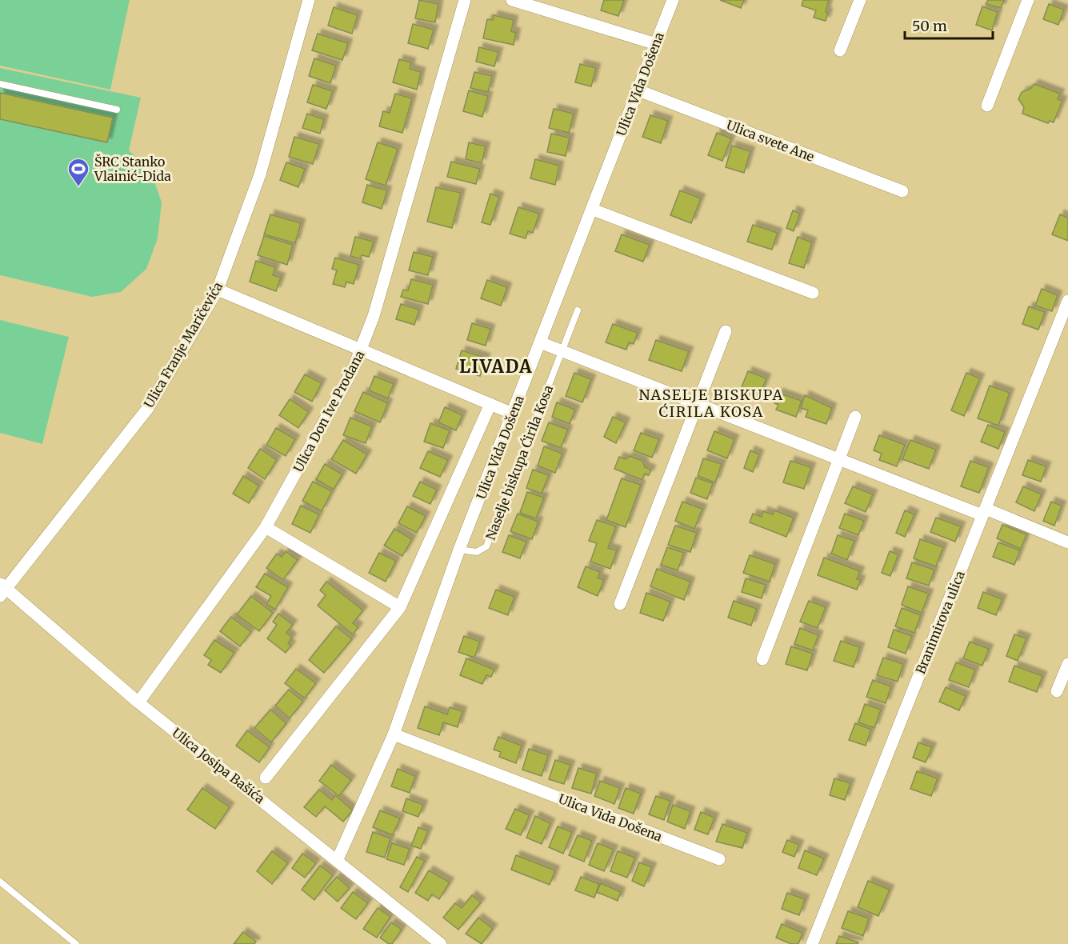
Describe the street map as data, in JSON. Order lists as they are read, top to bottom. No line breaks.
{"streets":{"street":["Ulica Vida Došena","Ulica svete Ane","Ulica Franje Maričevića","Ulica Don Ive Prodana","Branimirova ulica","Ulica Josipa Bašića"],"lane":["Naselje biskupa Ćirila Kosa"]},"crossings":[["Ulica Vida Došena","Ulica svete Ane"],["Ulica Vida Došena","Naselje biskupa Ćirila Kosa"],["Ulica Vida Došena","Ulica Josipa Bašića"],["Ulica Franje Maričevića","Ulica Josipa Bašića"],["Ulica Don Ive Prodana","Ulica Josipa Bašića"]],"districts":["LIVADA","NASELJE BISKUPA ĆIRILA KOSA"],"places":{"sports":["ŠRC Stanko Vlainić-Dida"]},"scale_bar":"50 m"}
